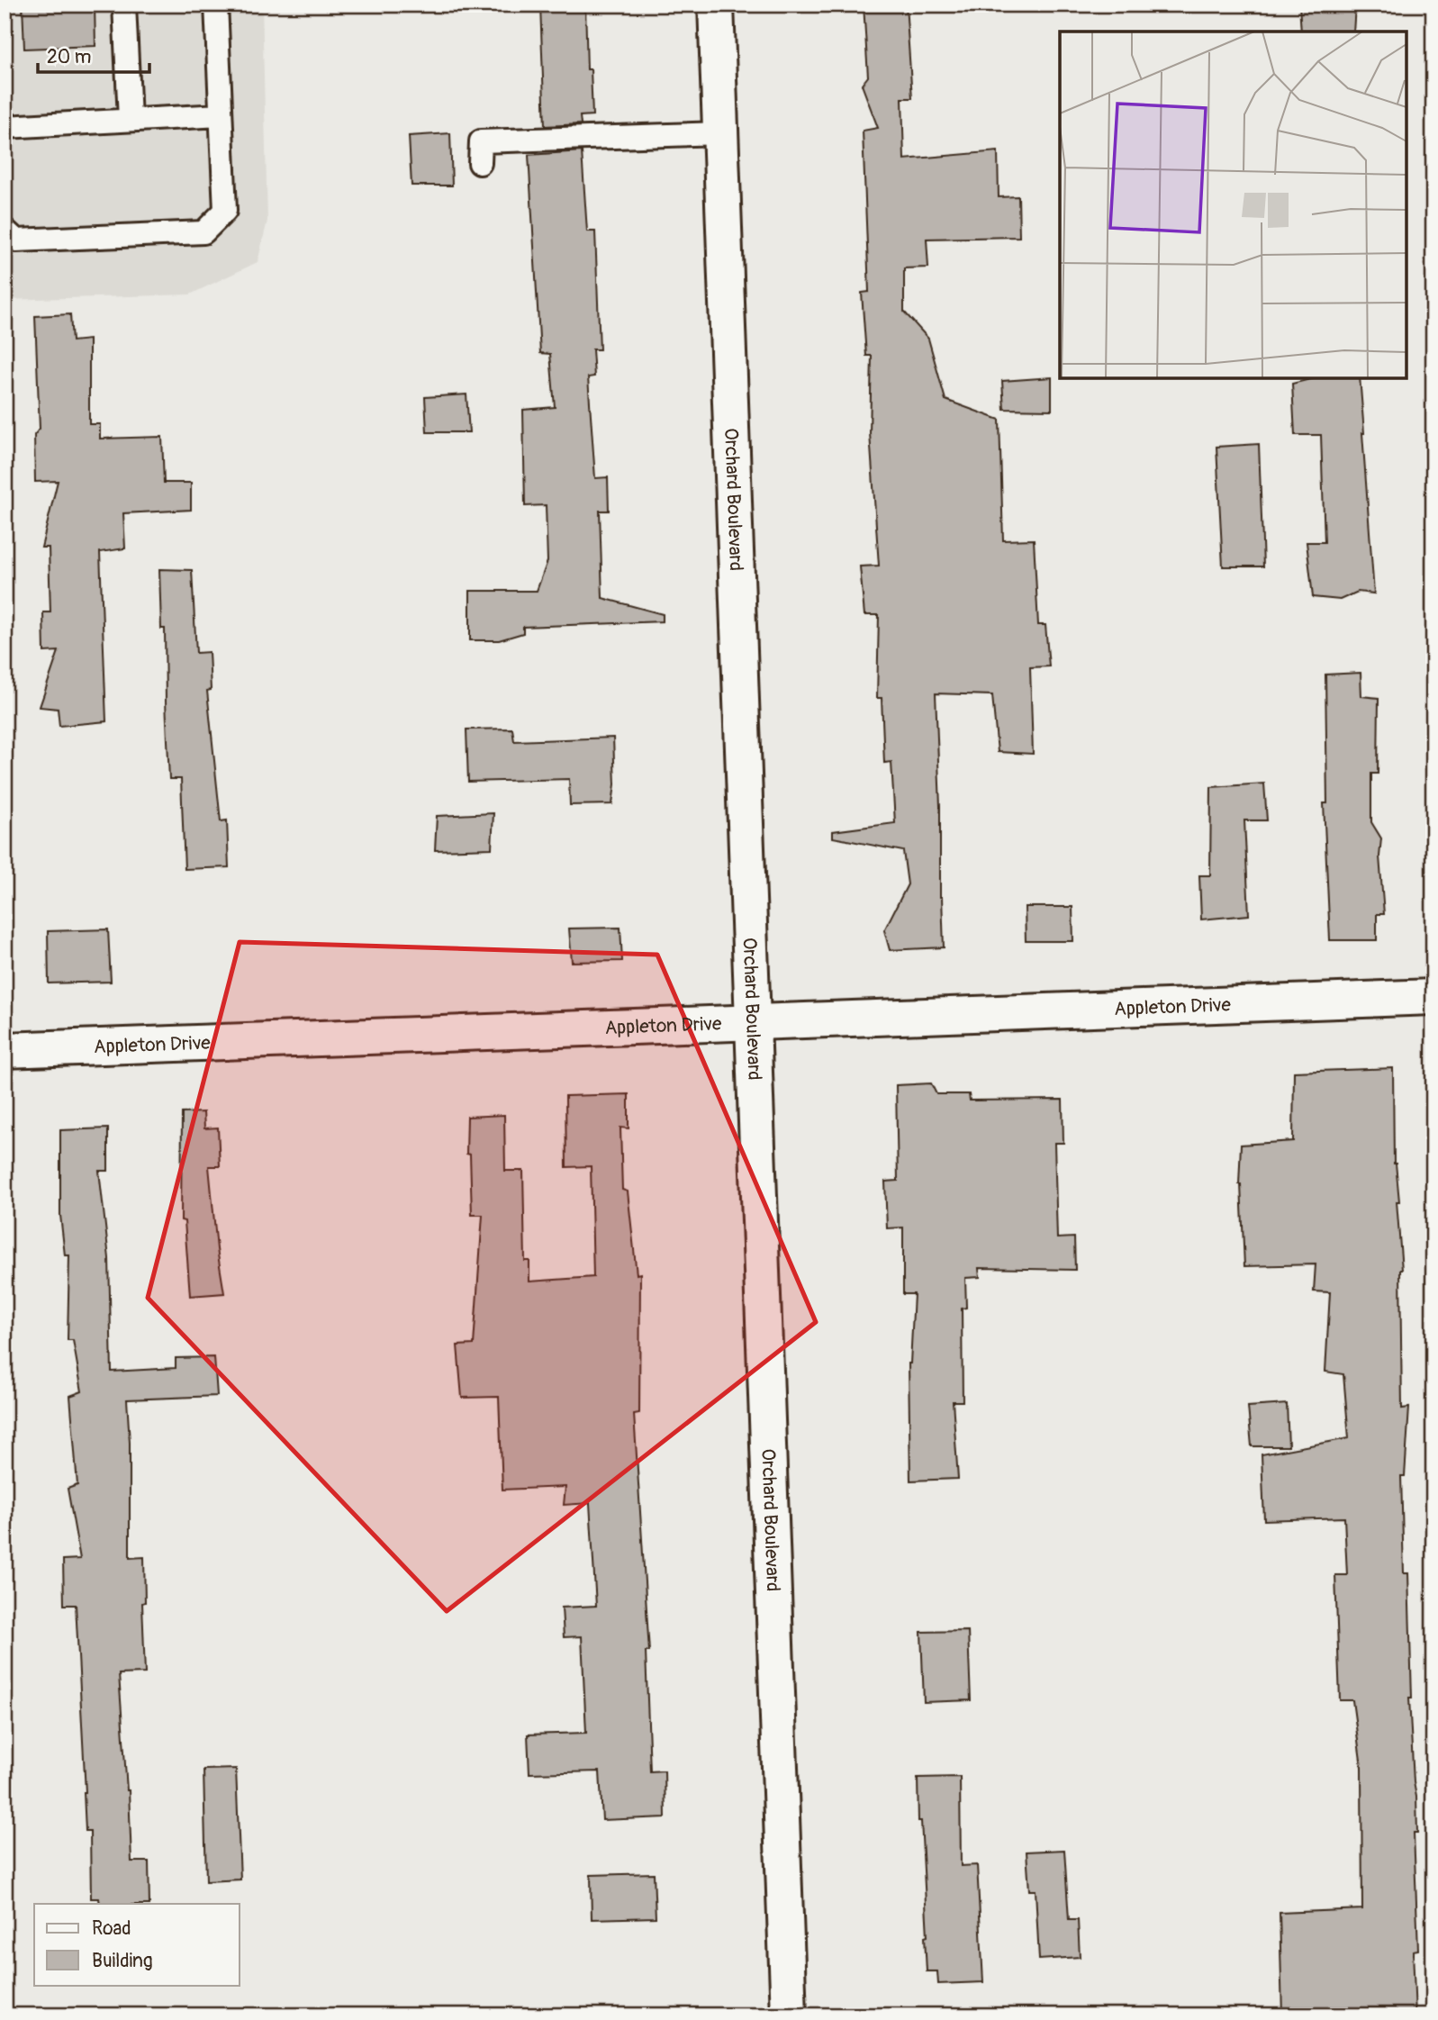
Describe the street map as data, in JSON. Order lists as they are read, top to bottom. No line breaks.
{"streets":{"street":["Orchard Boulevard","Appleton Drive"]},"crossings":[["Orchard Boulevard","Appleton Drive"]],"legend":["Road","Building"],"scale_bar":"20 m"}
